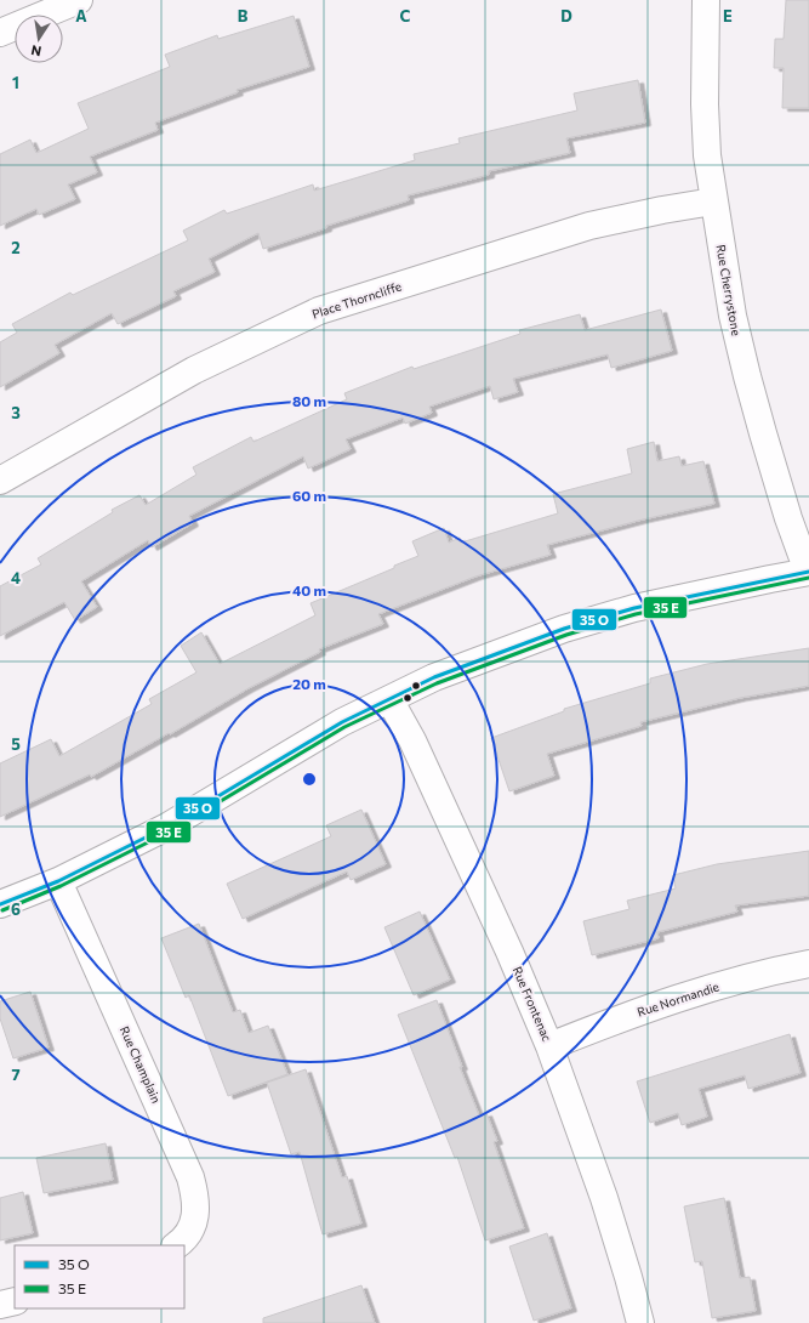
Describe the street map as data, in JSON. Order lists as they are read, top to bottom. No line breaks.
{"streets":{"street":["Rue Cherrystone","Place Thorncliffe","Rue Normandie","Rue Frontenac","Rue Champlain"]},"crossings":[["Rue Cherrystone","Place Thorncliffe"],["Rue Normandie","Rue Frontenac"]],"legend":["35 O","35 E"],"north":"bottom","grid":{"columns":["A","B","C","D","E"],"rows":["1","2","3","4","5","6","7"]},"rings":["80 m","60 m","40 m","20 m"]}
